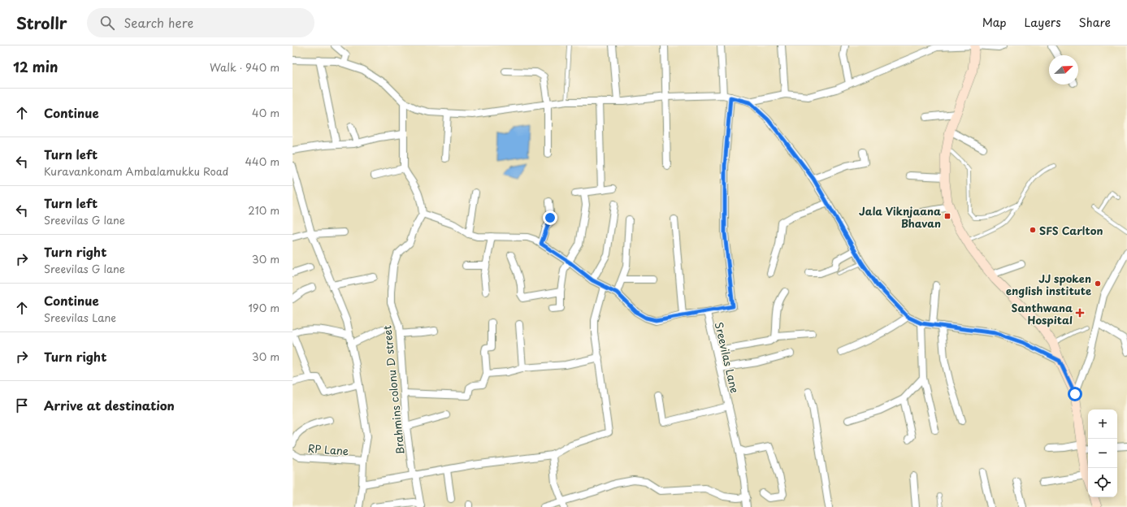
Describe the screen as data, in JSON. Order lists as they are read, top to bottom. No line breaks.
{"streets":{"street":["Sreevilas Lane","Brahmins colonu D street","RP Lane"]},"crossings":[["Sreevilas Lane","Brahmins colonu D street"]],"places":{"transit":["Jala Viknjaana Bhavan"],"other":["SFS Carlton","JJ spoken english institute"],"health":["Santhwana Hospital"]},"north":"top right","page":{"header":"Strollr","search":"Search here","nav":["Map","Layers","Share"],"heading":["12 min","Walk · 940 m"],"list":[["Continue","40 m"],["Turn left","Kuravankonam Ambalamukku Road","440 m"],["Turn left","Sreevilas G lane","210 m"],["Turn right","Sreevilas G lane","30 m"],["Continue","Sreevilas Lane","190 m"],["Turn right","30 m"],"Arrive at destination"],"map_buttons":["+","−"]}}
